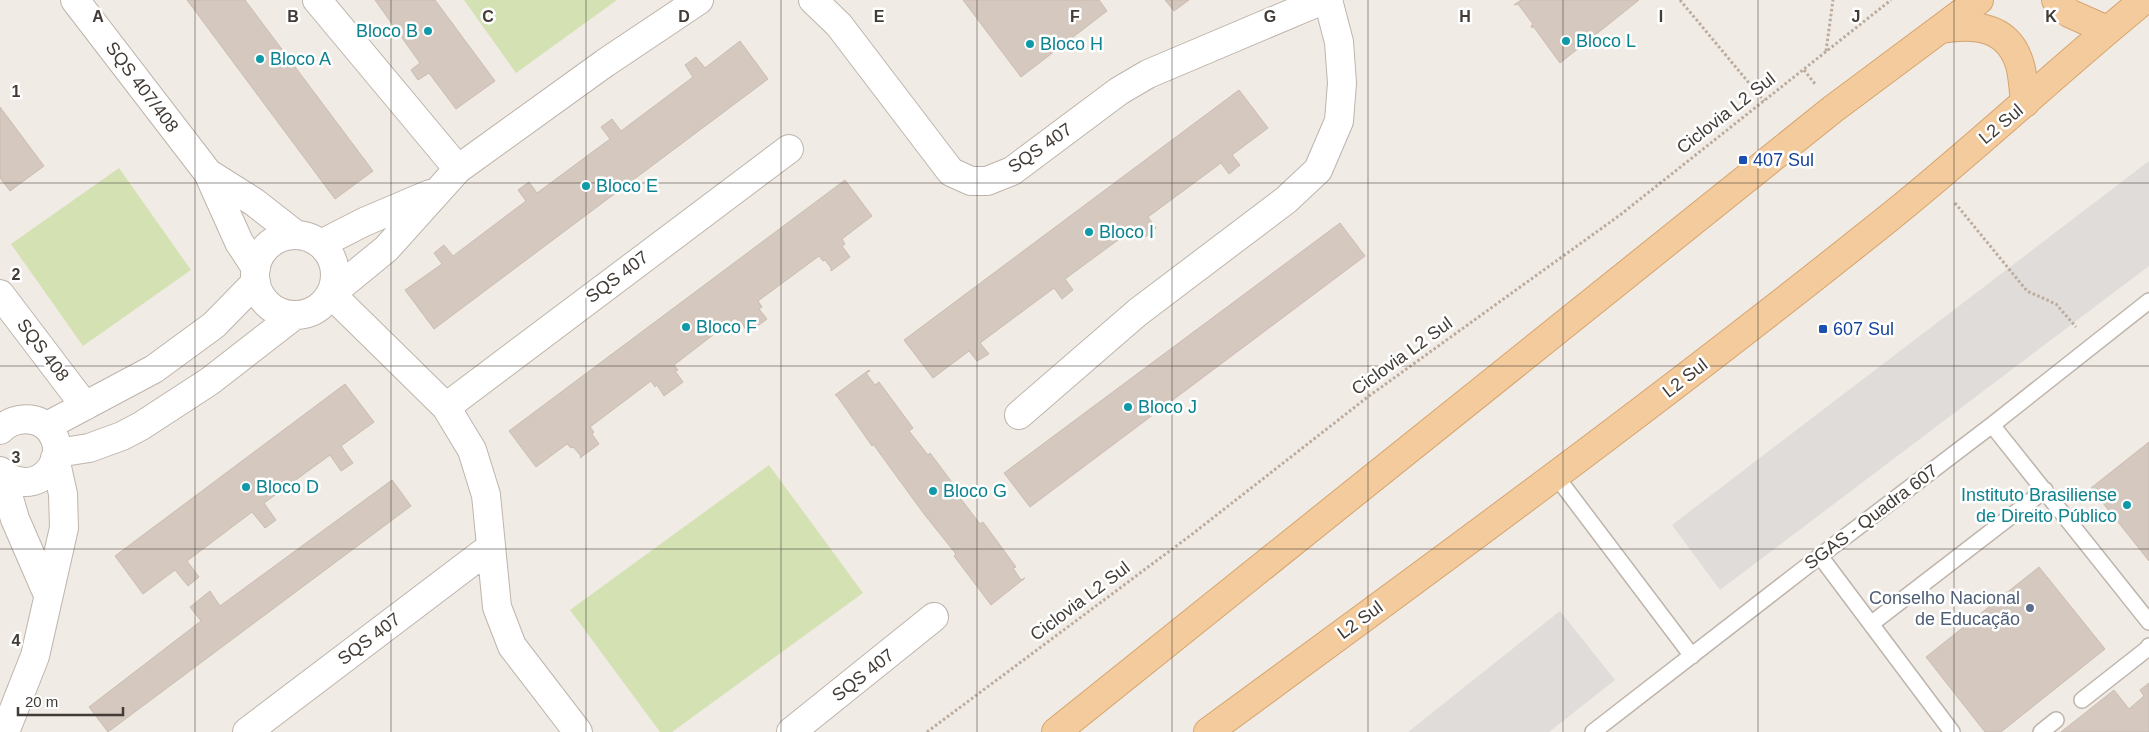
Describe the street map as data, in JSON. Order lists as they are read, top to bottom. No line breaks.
{"streets":{"main road":["L2 Sul"],"street":["SQS 407/408","SQS 407","SQS 408"],"lane":["SGAS - Quadra 607"],"path":["Ciclovia L2 Sul"]},"places":{"other":["Bloco B","Bloco L","Bloco H","Bloco A","Bloco E","Bloco I","Bloco F","Bloco J","Bloco D","Bloco G","Instituto Brasiliense de Direito Público","Conselho Nacional de Educação"],"transit":["407 Sul","607 Sul"]},"scale_bar":"20 m","grid":{"columns":["A","B","C","D","E","F","G","H","I","J","K"],"rows":["1","2","3","4"]}}
